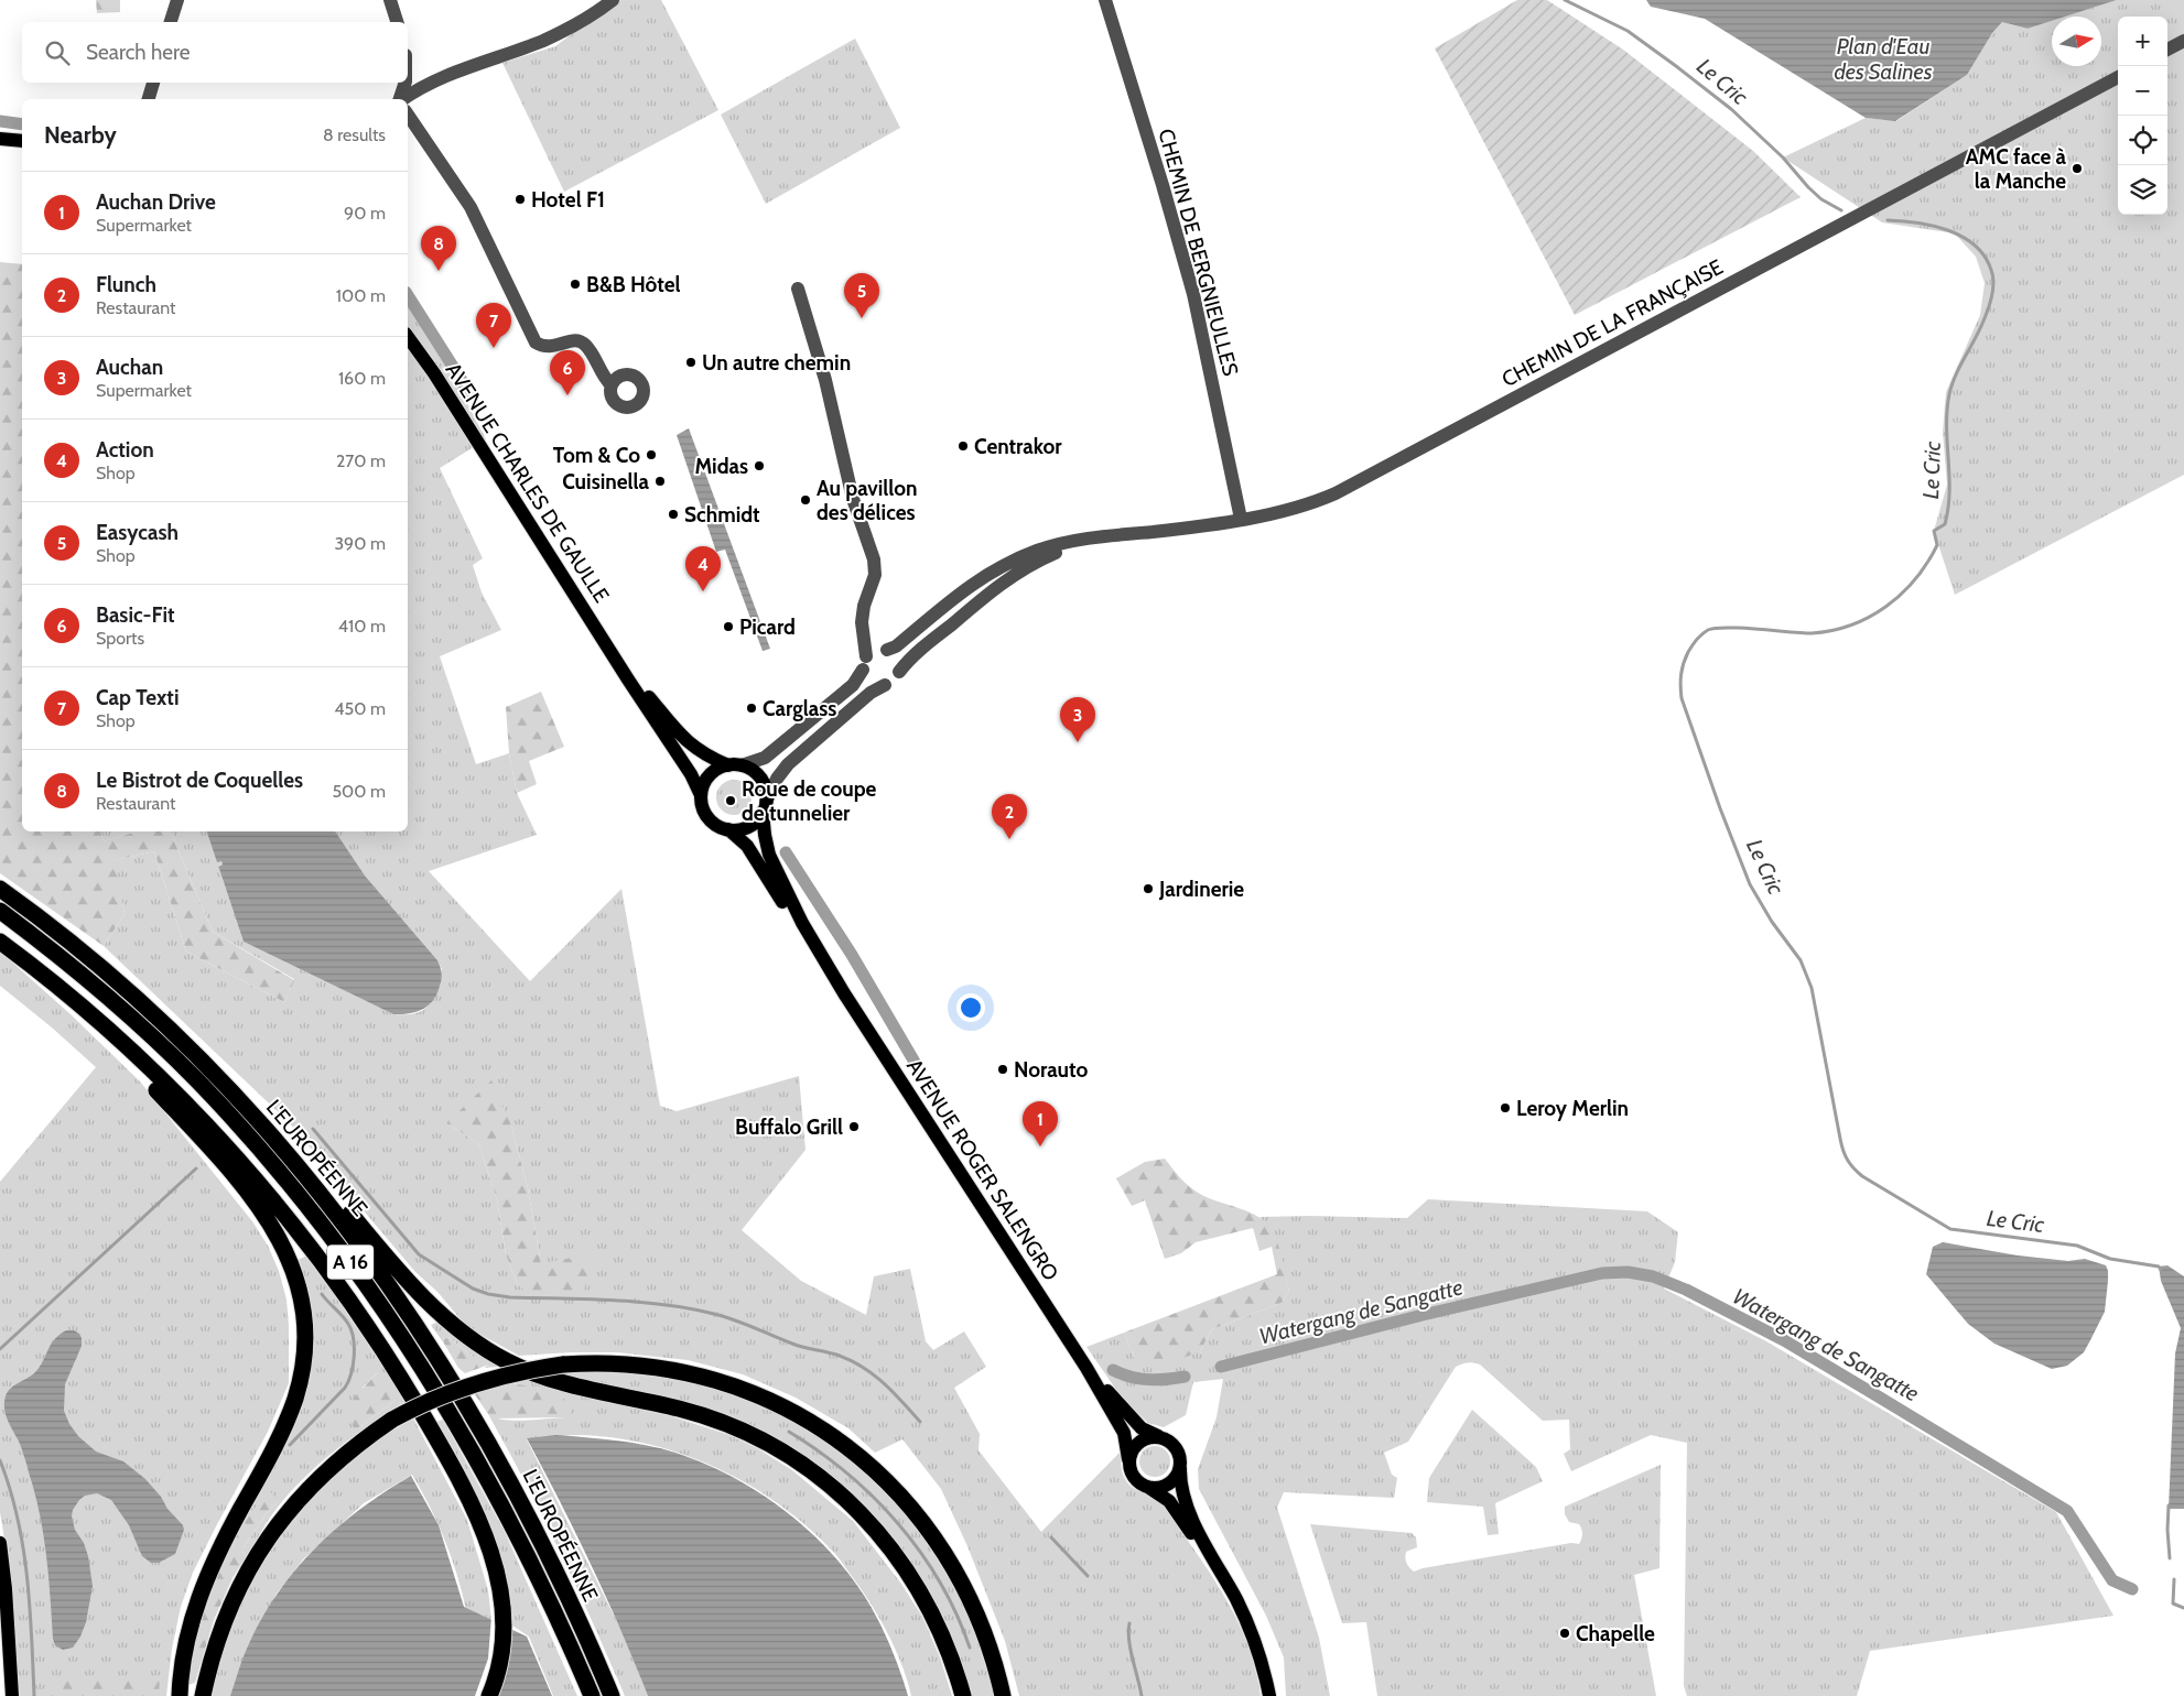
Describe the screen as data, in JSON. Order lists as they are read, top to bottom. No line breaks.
{"streets":{"highway":["L'EUROPÉENNE","A 16"],"main road":["AVENUE CHARLES DE GAULLE","AVENUE ROGER SALENGRO"],"street":["CHEMIN DE BERGNIEULLES","CHEMIN DE LA FRANÇAISE"]},"crossings":[["CHEMIN DE BERGNIEULLES","CHEMIN DE LA FRANÇAISE"],["AVENUE CHARLES DE GAULLE","AVENUE ROGER SALENGRO"]],"water":["Plan d'Eau des Salines","Le Cric","Watergang de Sangatte"],"places":["AMC face à la Manche","Hotel F1","B&B Hôtel","Un autre chemin","Centrakor","Tom & Co","Midas","Cuisinella","Au pavillon des délices","Schmidt","Picard","Carglass","Roue de coupe de tunnelier","Jardinerie","Norauto","Leroy Merlin","Buffalo Grill","Chapelle"],"north":"right","page":{"map_buttons":["+","−"],"search":"Search here","heading":["Nearby","8 results"],"list":[{"mark":"1","name":"Auchan Drive","note":"Supermarket","value":"90 m"},{"mark":"2","name":"Flunch","note":"Restaurant","value":"100 m"},{"mark":"3","name":"Auchan","note":"Supermarket","value":"160 m"},{"mark":"4","name":"Action","note":"Shop","value":"270 m"},{"mark":"5","name":"Easycash","note":"Shop","value":"390 m"},{"mark":"6","name":"Basic-Fit","note":"Sports","value":"410 m"},{"mark":"7","name":"Cap Texti","note":"Shop","value":"450 m"},{"mark":"8","name":"Le Bistrot de Coquelles","note":"Restaurant","value":"500 m"}],"pins":["8","5","7","6","4","3","2","1"]}}
